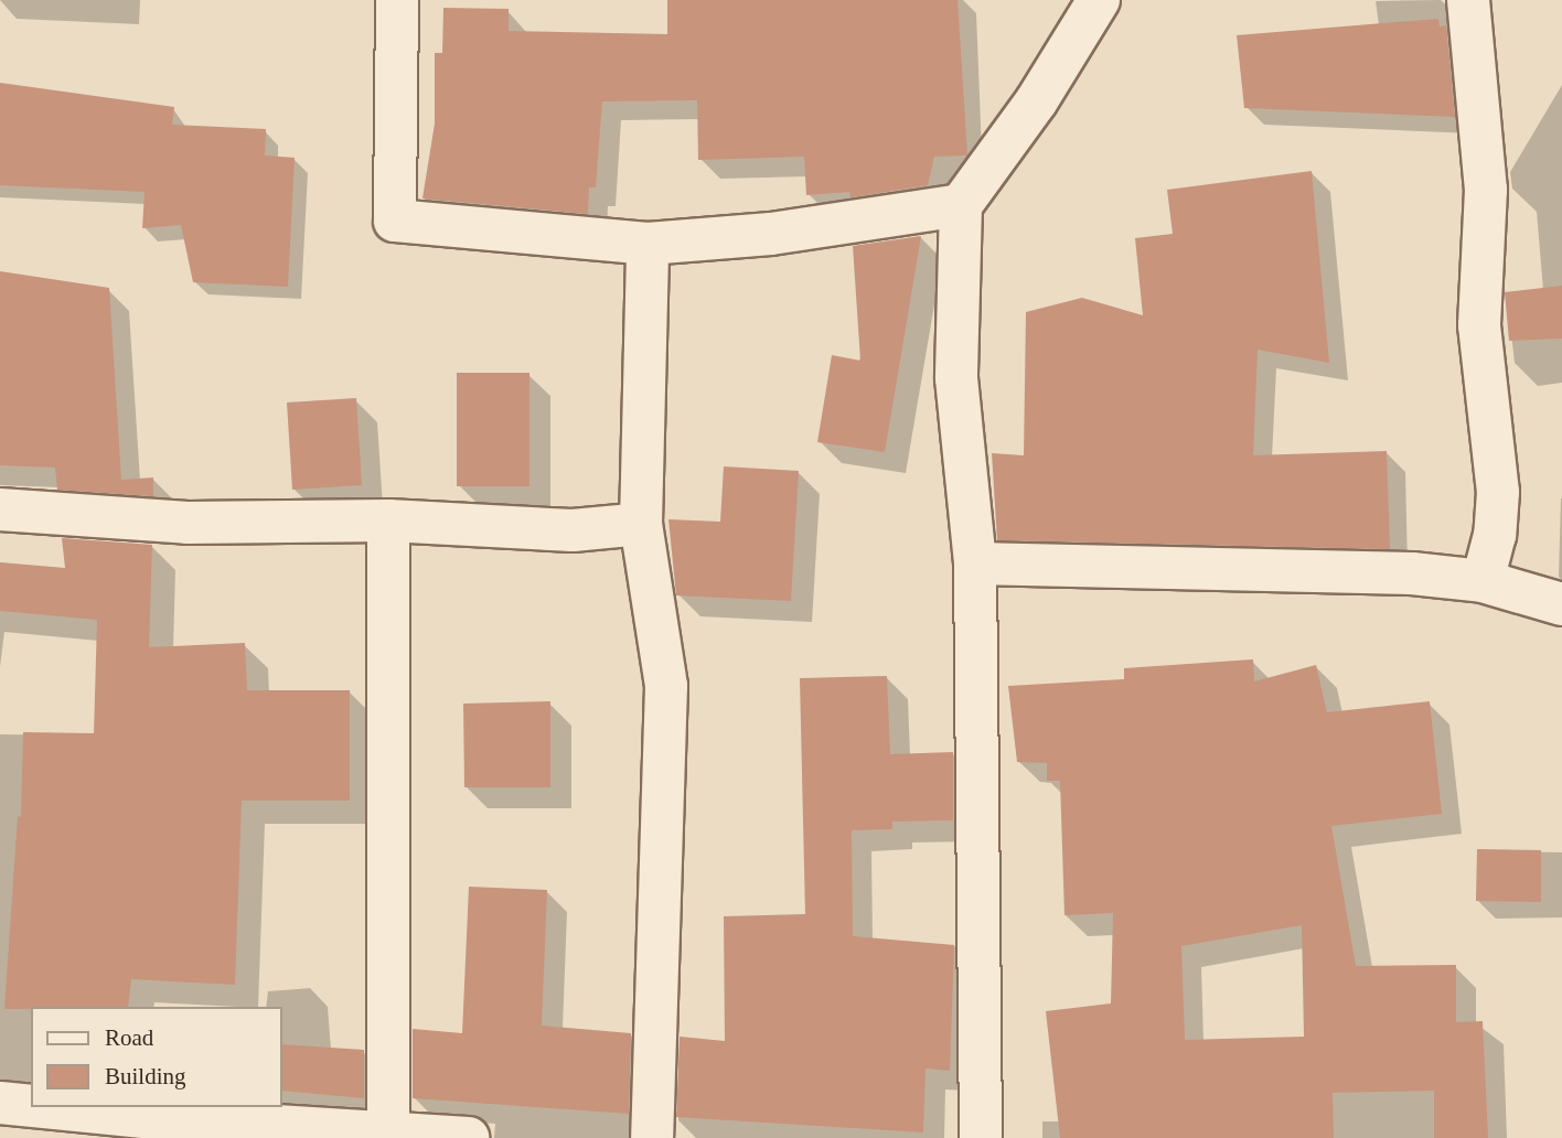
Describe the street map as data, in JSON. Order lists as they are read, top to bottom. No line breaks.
{"legend":["Road","Building"]}
